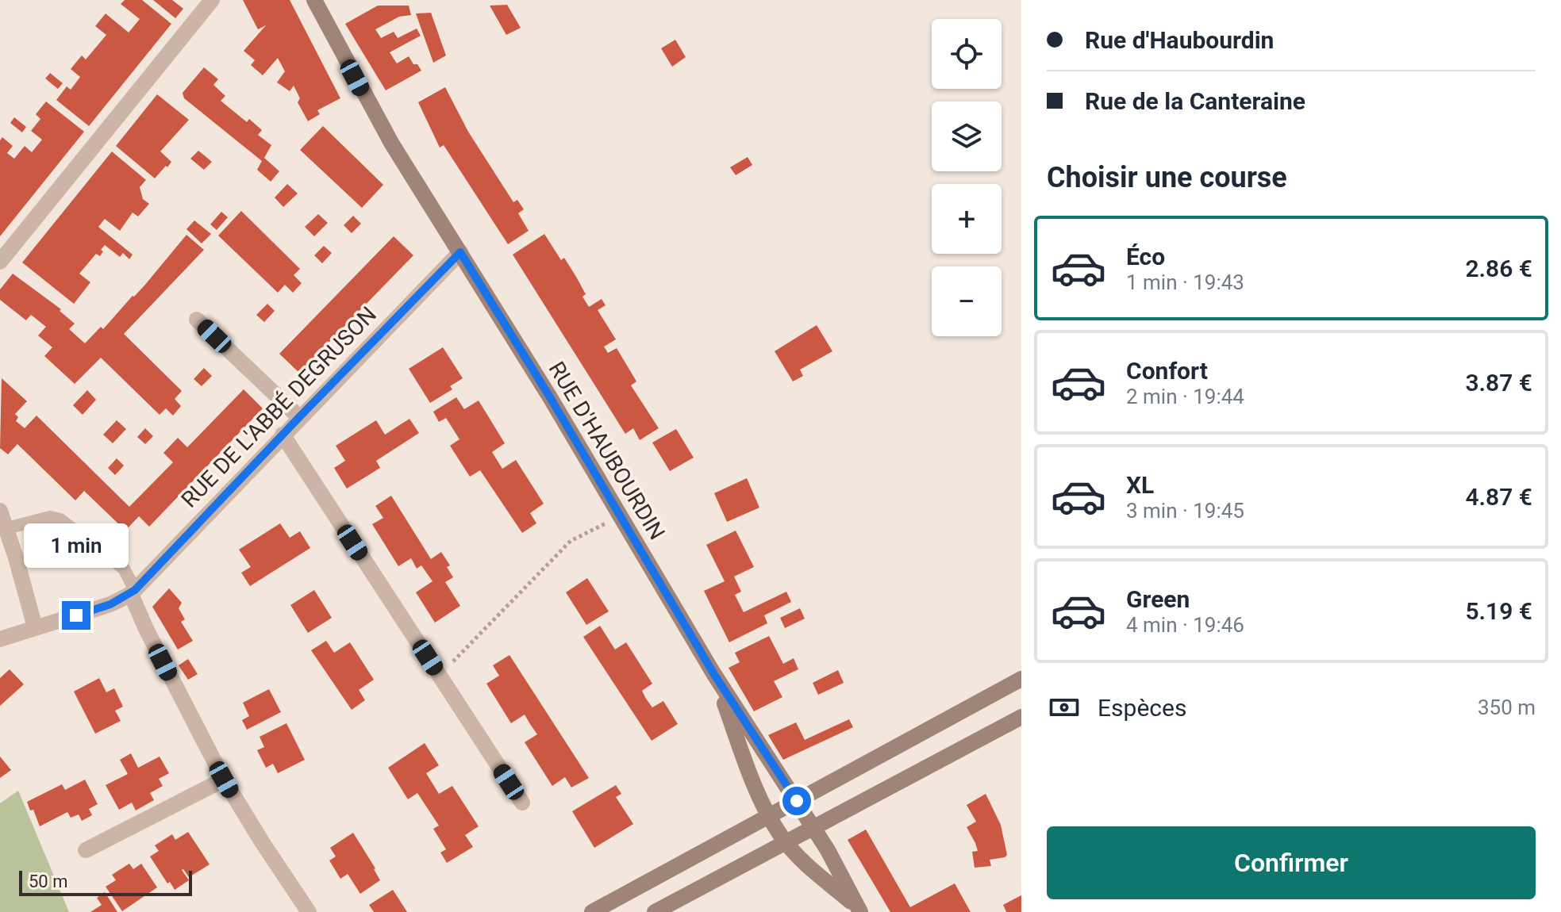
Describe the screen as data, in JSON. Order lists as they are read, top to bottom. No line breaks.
{"streets":{"street":["RUE DE L'ABBÉ DEGRUSON","RUE D'HAUBOURDIN"]},"crossings":[["RUE DE L'ABBÉ DEGRUSON","RUE D'HAUBOURDIN"]],"scale_bar":"50 m","page":{"banner":["Rue d'Haubourdin","Rue de la Canteraine"],"map_buttons":["+","−"],"heading":"Choisir une course","list":[{"name":"Éco","note":"1 min · 19:43","value":"2.86 €"},{"name":"Confort","note":"2 min · 19:44","value":"3.87 €"},{"name":"XL","note":"3 min · 19:45","value":"4.87 €"},{"name":"Green","note":"4 min · 19:46","value":"5.19 €"}],"bubble":"1 min","pay":["Espèces","350 m"],"buttons":"Confirmer","scale":"50 m"}}
